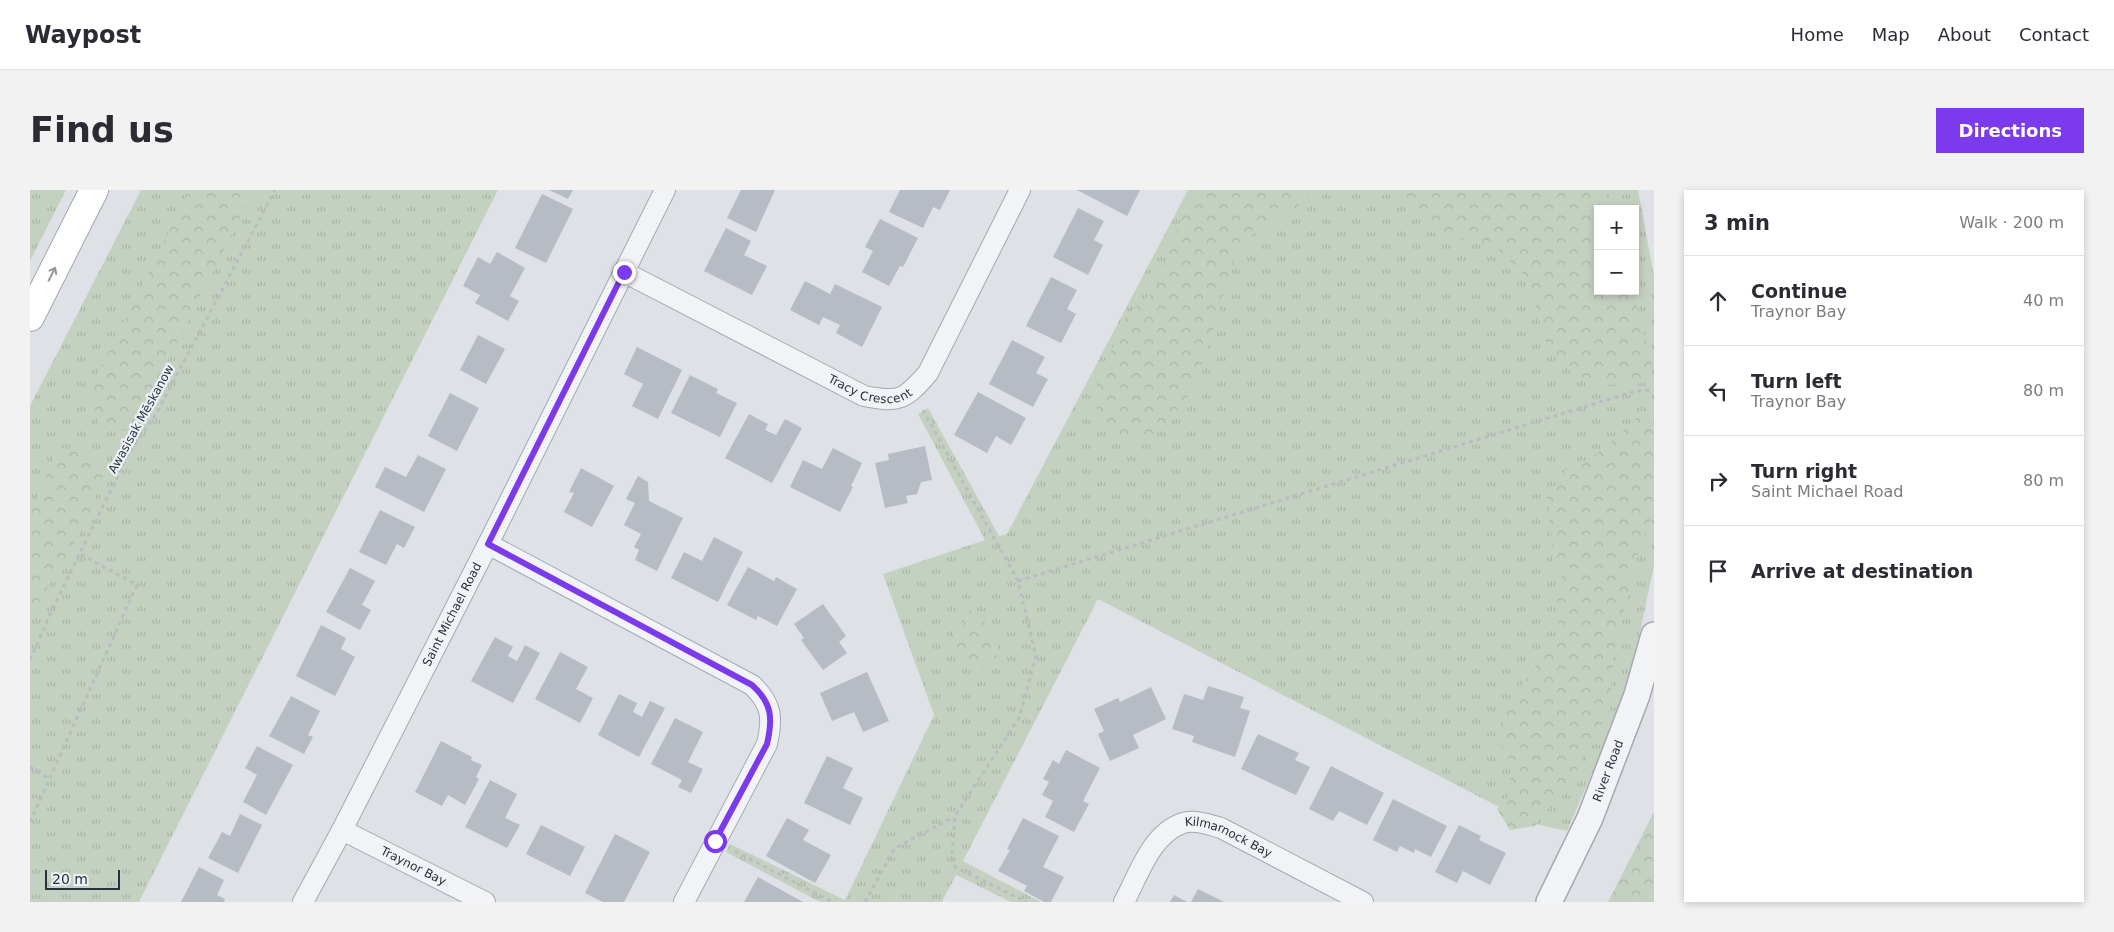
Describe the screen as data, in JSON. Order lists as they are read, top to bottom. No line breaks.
{"streets":{"street":["Tracy Crescent","Saint Michael Road","River Road","Kilmarnock Bay","Traynor Bay"],"path":["Awasisak Mēskanow"]},"crossings":[["Tracy Crescent","Saint Michael Road"],["Saint Michael Road","Traynor Bay"]],"scale_bar":"20 m","page":{"header":"Waypost","nav":["Home","Map","About","Contact"],"buttons":"Directions","title":"Find us","heading":["3 min","Walk · 200 m"],"map_buttons":["+","−"],"list":[["Continue","Traynor Bay","40 m"],["Turn left","Traynor Bay","80 m"],["Turn right","Saint Michael Road","80 m"],"Arrive at destination"],"scale":"20 m"}}
